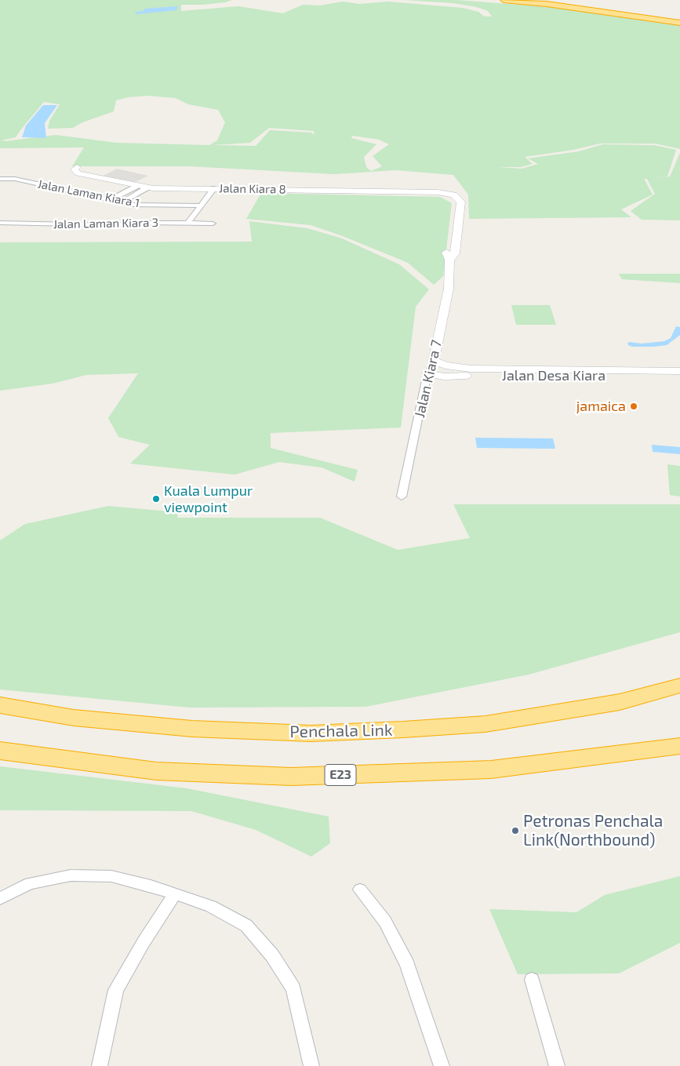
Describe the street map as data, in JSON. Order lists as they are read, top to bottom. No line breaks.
{"streets":{"highway":["Penchala Link","E23"],"street":["Jalan Kiara 8","Jalan Laman Kiara 1","Jalan Laman Kiara 3","Jalan Desa Kiara","Jalan Kiara 7"]},"crossings":[["Jalan Kiara 8","Jalan Kiara 7"],["Jalan Desa Kiara","Jalan Kiara 7"]],"places":["jamaica","Kuala Lumpur viewpoint","Petronas Penchala Link(Northbound)"]}
